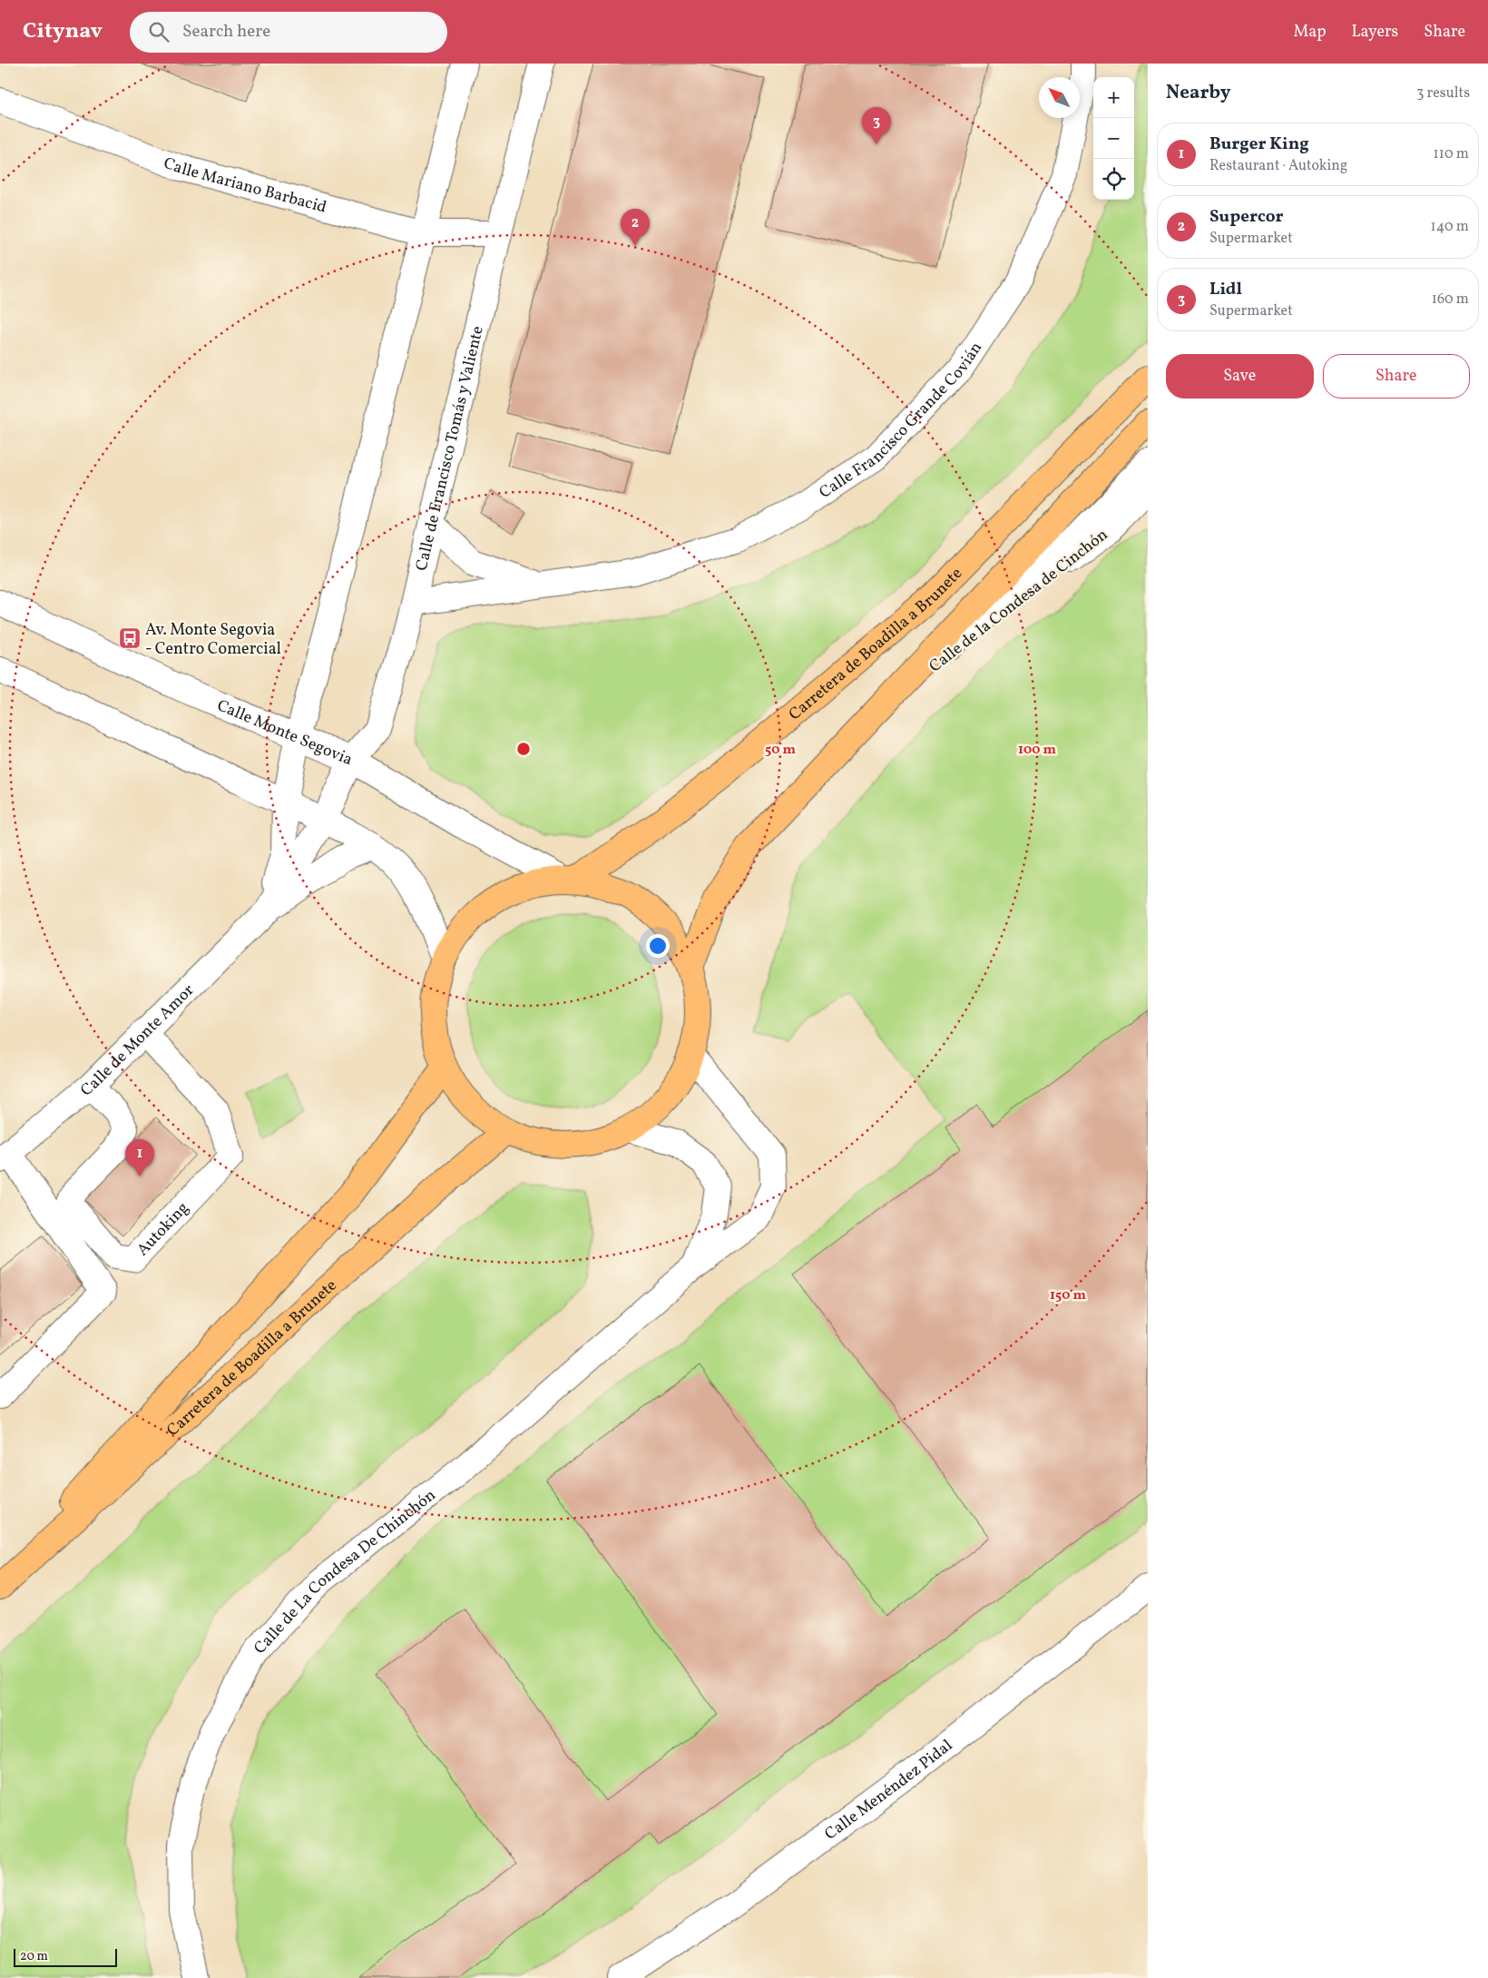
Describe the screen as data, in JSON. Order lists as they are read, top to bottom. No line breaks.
{"streets":{"main road":["Carretera de Boadilla a Brunete"],"street":["Calle Mariano Barbacid","Calle Francisco Grande Covián","Calle de Francisco Tomás y Valiente","Calle de la Condesa de Cinchón","Calle Monte Segovia","Calle de Monte Amor","Autoking","Calle de La Condesa De Chinchón","Calle Menéndez Pidal"]},"crossings":[["Calle Mariano Barbacid","Calle de Francisco Tomás y Valiente"],["Calle Francisco Grande Covián","Calle de Francisco Tomás y Valiente"],["Calle de Francisco Tomás y Valiente","Calle Monte Segovia"],["Calle de Francisco Tomás y Valiente","Calle de Monte Amor"],["Carretera de Boadilla a Brunete","Calle Monte Segovia"],["Calle de Monte Amor","Autoking"]],"places":{"bus stop":["Av. Monte Segovia - Centro Comercial"]},"scale_bar":"20 m","north":"top left","page":{"header":"Citynav","search":"Search here","nav":["Map","Layers","Share"],"heading":["Nearby","3 results"],"map_buttons":["+","−"],"pins":["3","2","1"],"list":[{"mark":"1","name":"Burger King","note":"Restaurant · Autoking","value":"110 m"},{"mark":"2","name":"Supercor","note":"Supermarket","value":"140 m"},{"mark":"3","name":"Lidl","note":"Supermarket","value":"160 m"}],"buttons":["Save","Share"],"scale":"20 m"},"rings":["50 m","100 m","150 m"]}
